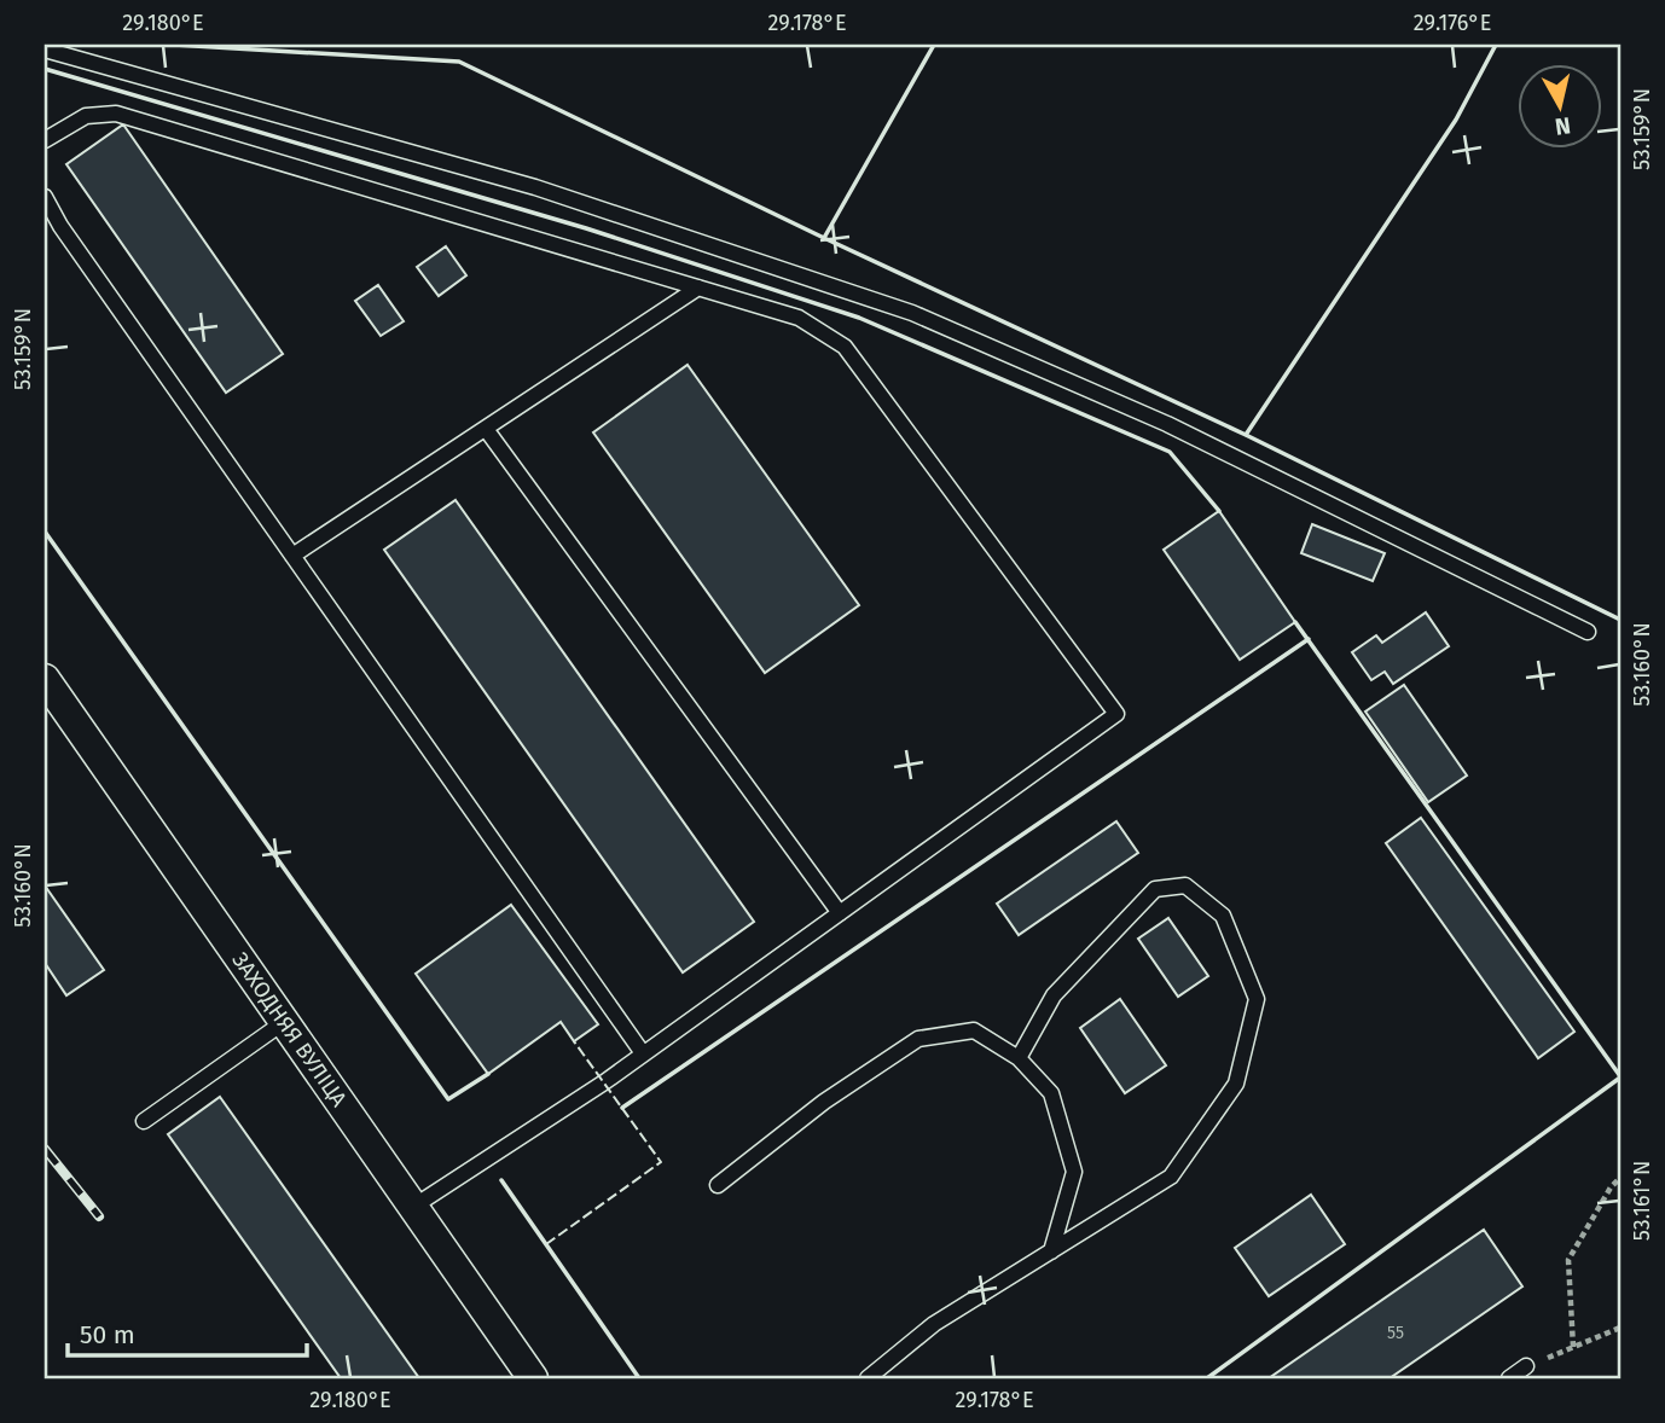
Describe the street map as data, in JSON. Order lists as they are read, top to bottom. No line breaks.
{"streets":{"street":["ЗАХОДНЯЯ ВУЛІЦА"]},"house_numbers":["55"],"scale_bar":"50 m","north":"bottom","coordinates":["29.180°E","29.178°E","29.176°E","53.159°N","53.160°N","53.161°N"]}
